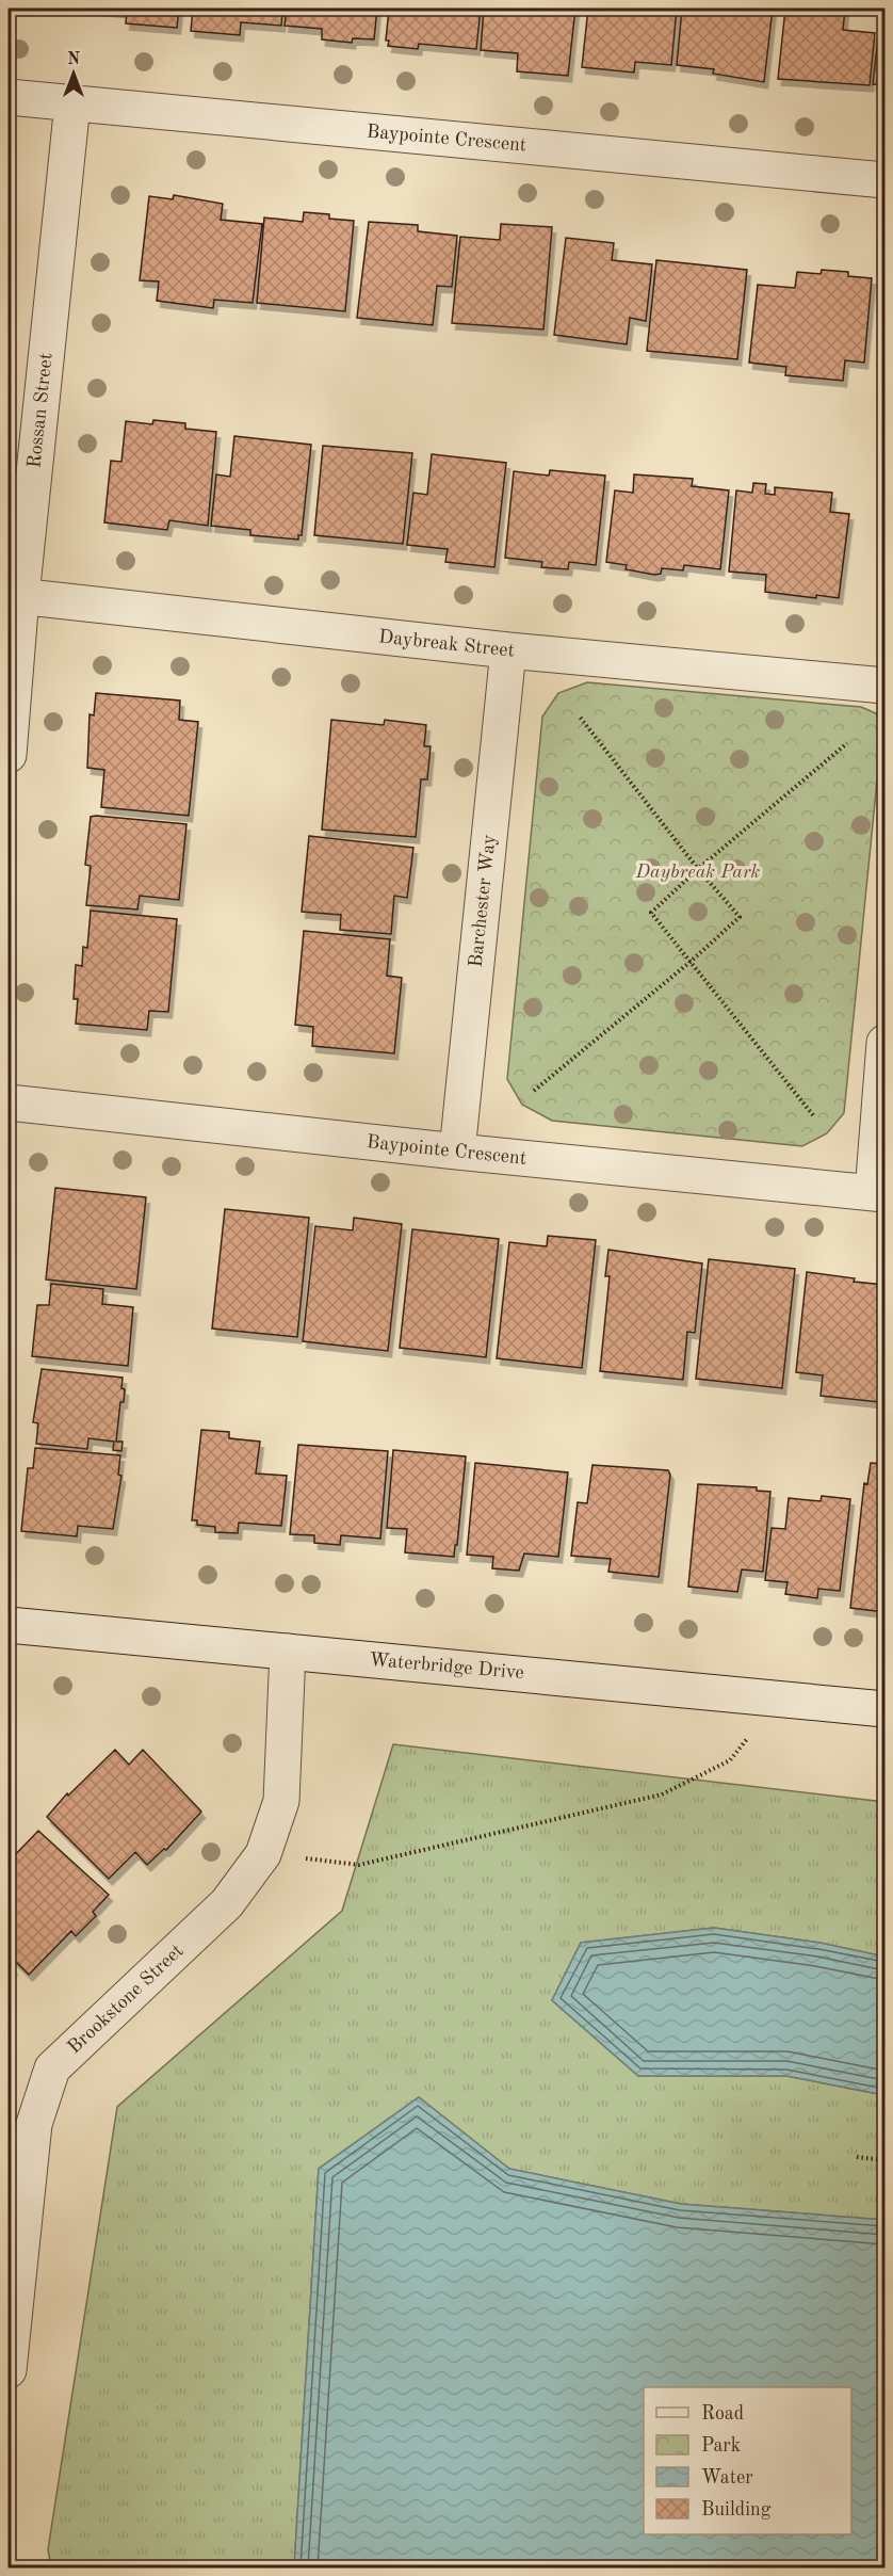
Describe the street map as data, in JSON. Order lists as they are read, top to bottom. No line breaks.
{"streets":{"street":["Baypointe Crescent","Rossan Street","Daybreak Street","Barchester Way","Waterbridge Drive","Brookstone Street"]},"crossings":[["Baypointe Crescent","Rossan Street"],["Baypointe Crescent","Barchester Way"],["Rossan Street","Daybreak Street"],["Daybreak Street","Barchester Way"],["Waterbridge Drive","Brookstone Street"]],"parks":["Daybreak Park"],"legend":["Road","Park","Water","Building"],"north":"top"}
